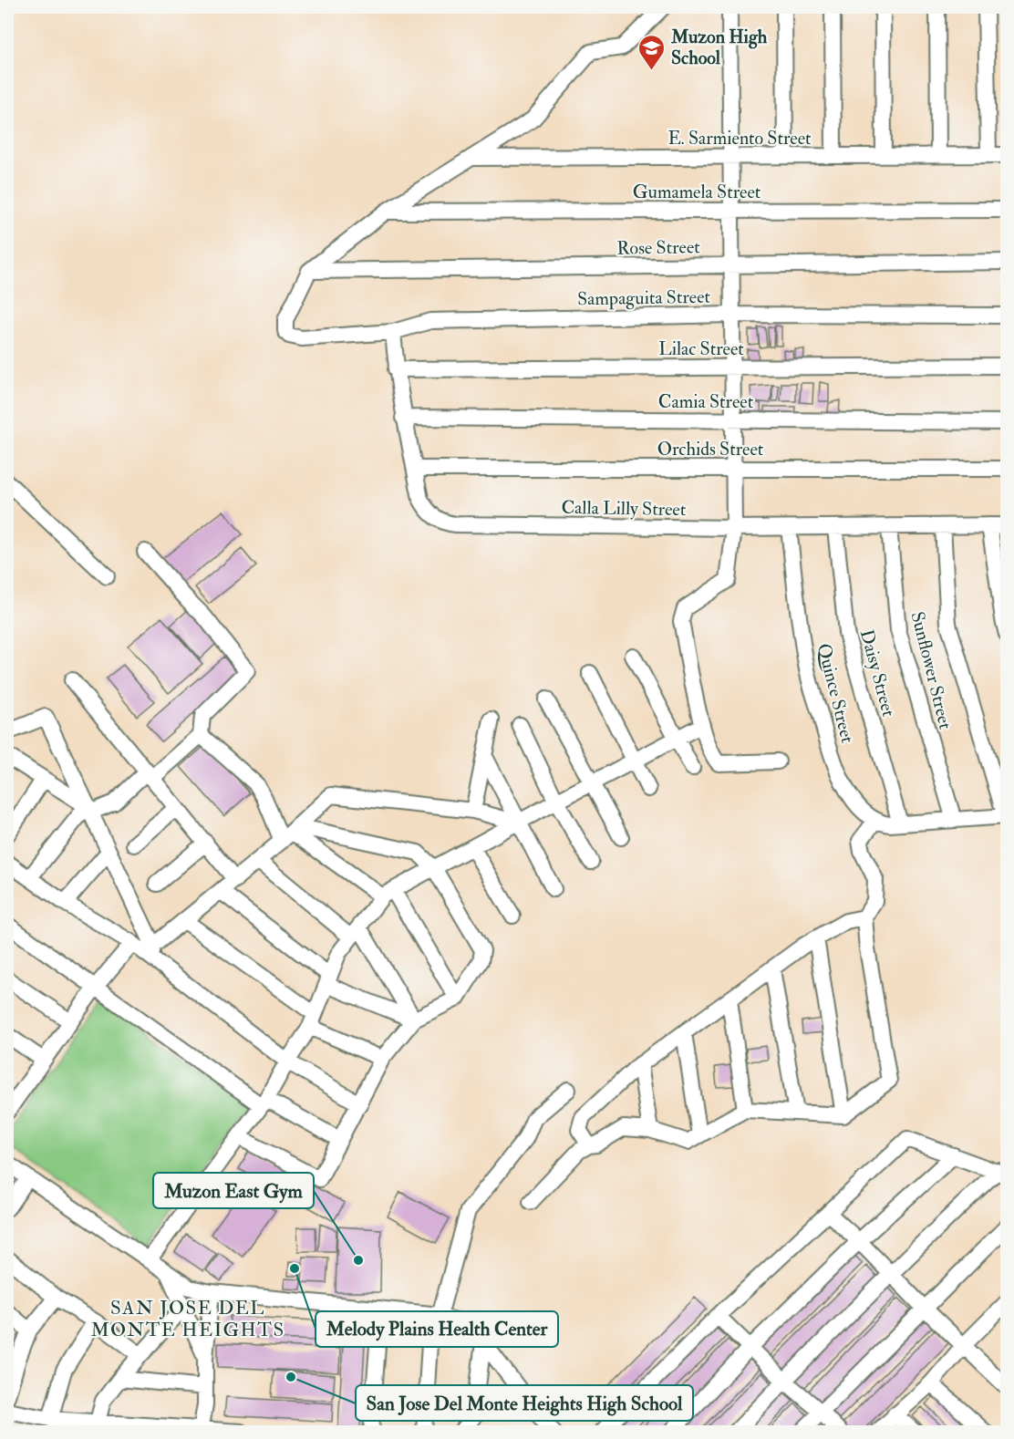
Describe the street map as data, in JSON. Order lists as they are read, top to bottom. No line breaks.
{"streets":{"street":["E. Sarmiento Street","Gumamela Street","Rose Street","Sampaguita Street","Lilac Street","Camia Street","Orchids Street","Calla Lilly Street","Sunflower Street","Daisy Street","Quince Street"]},"crossings":[["Rose Street","Sampaguita Street"],["Sampaguita Street","Calla Lilly Street"],["Lilac Street","Calla Lilly Street"],["Camia Street","Calla Lilly Street"],["Orchids Street","Calla Lilly Street"],["Calla Lilly Street","Sunflower Street"],["Calla Lilly Street","Daisy Street"],["Calla Lilly Street","Quince Street"]],"districts":["SAN JOSE DEL MONTE HEIGHTS"],"places":{"school or university":["Muzon High School"],"other":["Muzon East Gym","Melody Plains Health Center","San Jose Del Monte Heights High School"]}}
